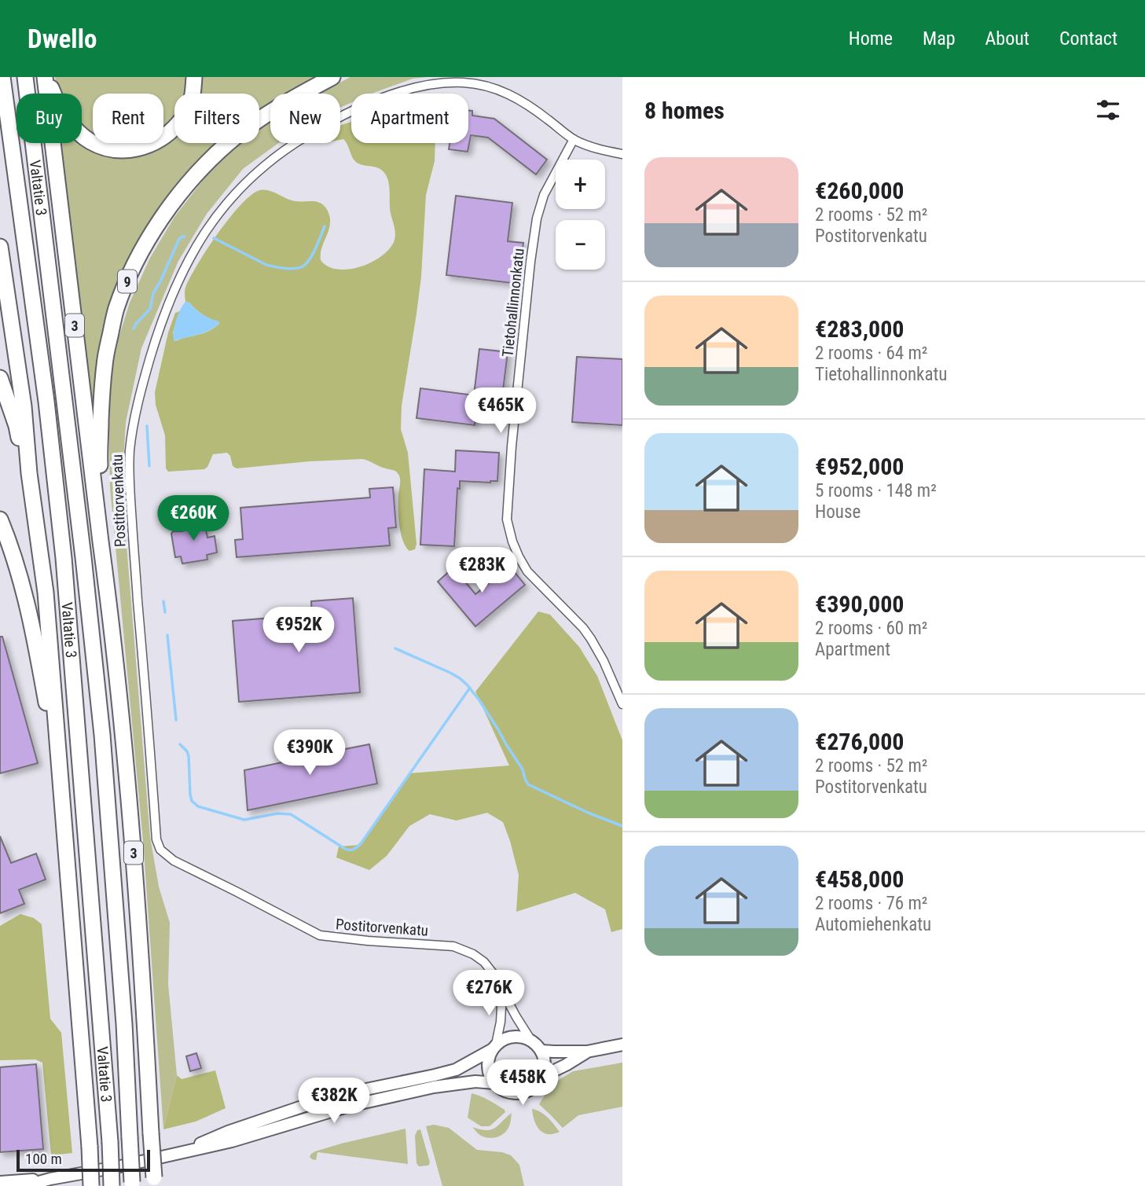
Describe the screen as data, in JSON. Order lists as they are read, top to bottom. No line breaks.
{"streets":{"highway":["Valtatie 3","9","3"],"street":["Tietohallinnonkatu","Postitorvenkatu"]},"crossings":[["9","3"],["Tietohallinnonkatu","Postitorvenkatu"]],"scale_bar":"100 m","page":{"header":"Dwello","nav":["Home","Map","About","Contact"],"heading":"8 homes","chip":["Buy","Rent","Filters","New","Apartment"],"list":[{"name":"€260,000","note":"2 rooms · 52 m² · Postitorvenkatu"},{"name":"€283,000","note":"2 rooms · 64 m² · Tietohallinnonkatu"},{"name":"€952,000","note":"5 rooms · 148 m² · House"},{"name":"€390,000","note":"2 rooms · 60 m² · Apartment"},{"name":"€276,000","note":"2 rooms · 52 m² · Postitorvenkatu"},{"name":"€458,000","note":"2 rooms · 76 m² · Automiehenkatu"}],"map_buttons":["+","−"],"price":["€465K","€260K","€283K","€952K","€390K","€276K","€458K","€382K"],"scale":"100 m"}}
